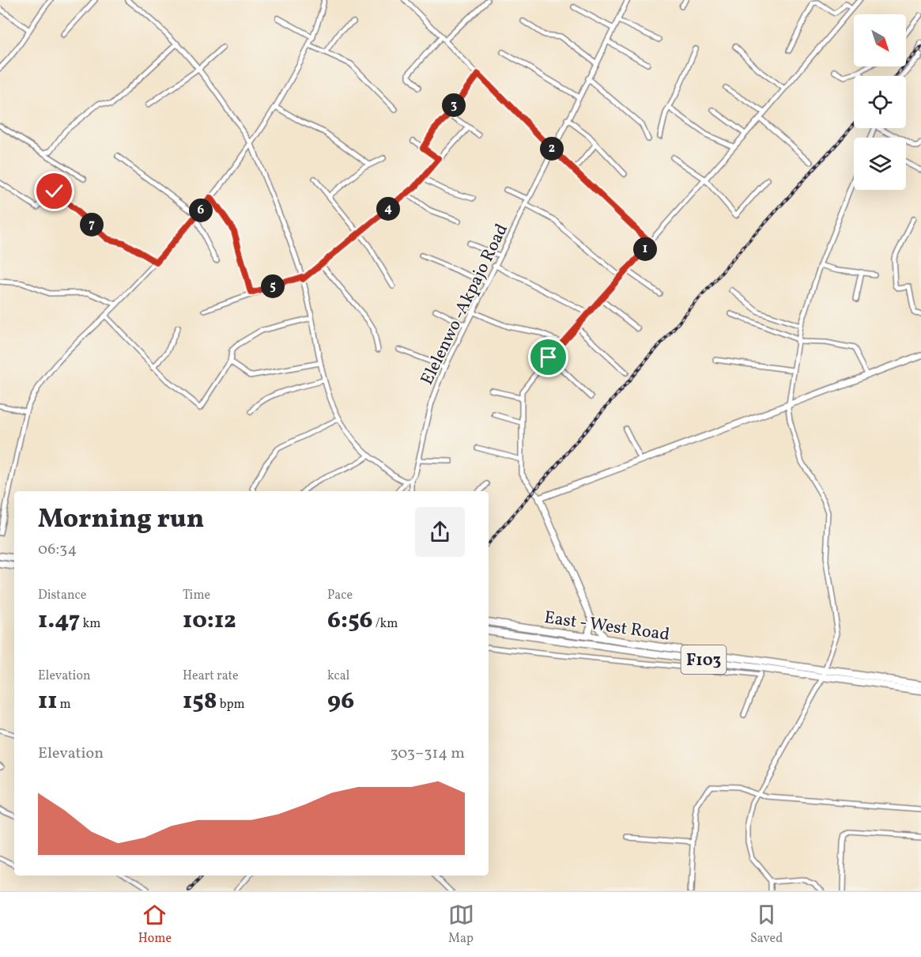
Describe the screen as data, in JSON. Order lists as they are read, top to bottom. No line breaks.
{"streets":{"main road":["East - West Road","F103"],"street":["Elelenwo -Akpajo Road"]},"north":"bottom right","page":{"pins":["3","2","4","6","7","1","5"],"heading":["Morning run","06:34"],"stats":[["Distance","1.47 km"],["Time","10:12"],["Pace","6:56 /km"],["Elevation","11 m"],["Heart rate","158 bpm"],["kcal","96"]],"chart":["Elevation","303–314 m"],"tabs":["Home","Map","Saved"]}}
